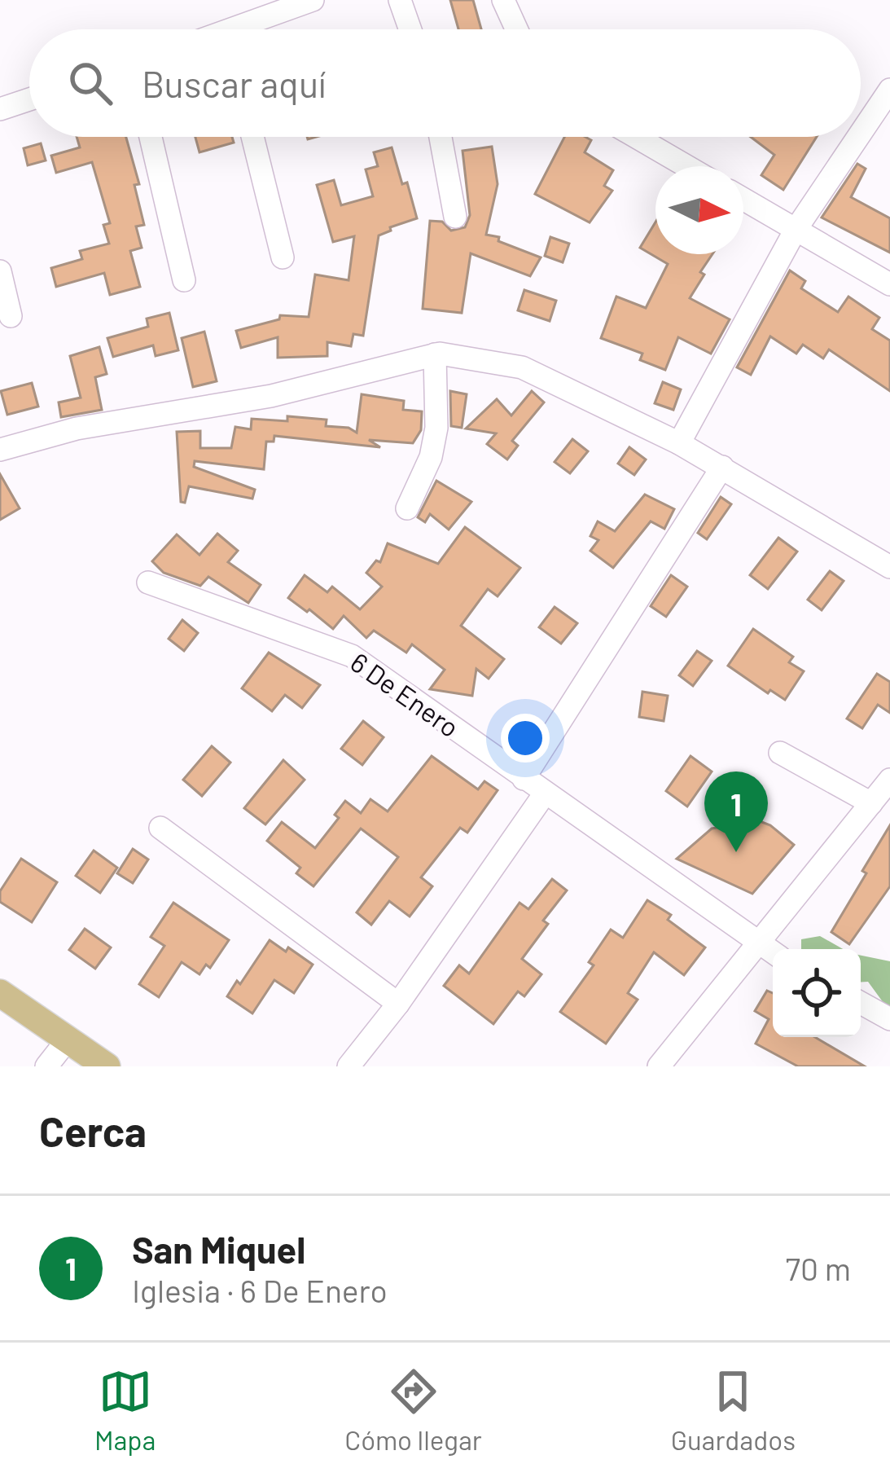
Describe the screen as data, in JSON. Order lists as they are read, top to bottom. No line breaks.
{"streets":{"street":["6 De Enero"]},"north":"right","page":{"search":"Buscar aquí","pins":"1","heading":"Cerca","list":[{"mark":"1","name":"San Miquel","note":"Iglesia · 6 De Enero","value":"70 m"}],"nav":["Mapa","Cómo llegar","Guardados"]}}
